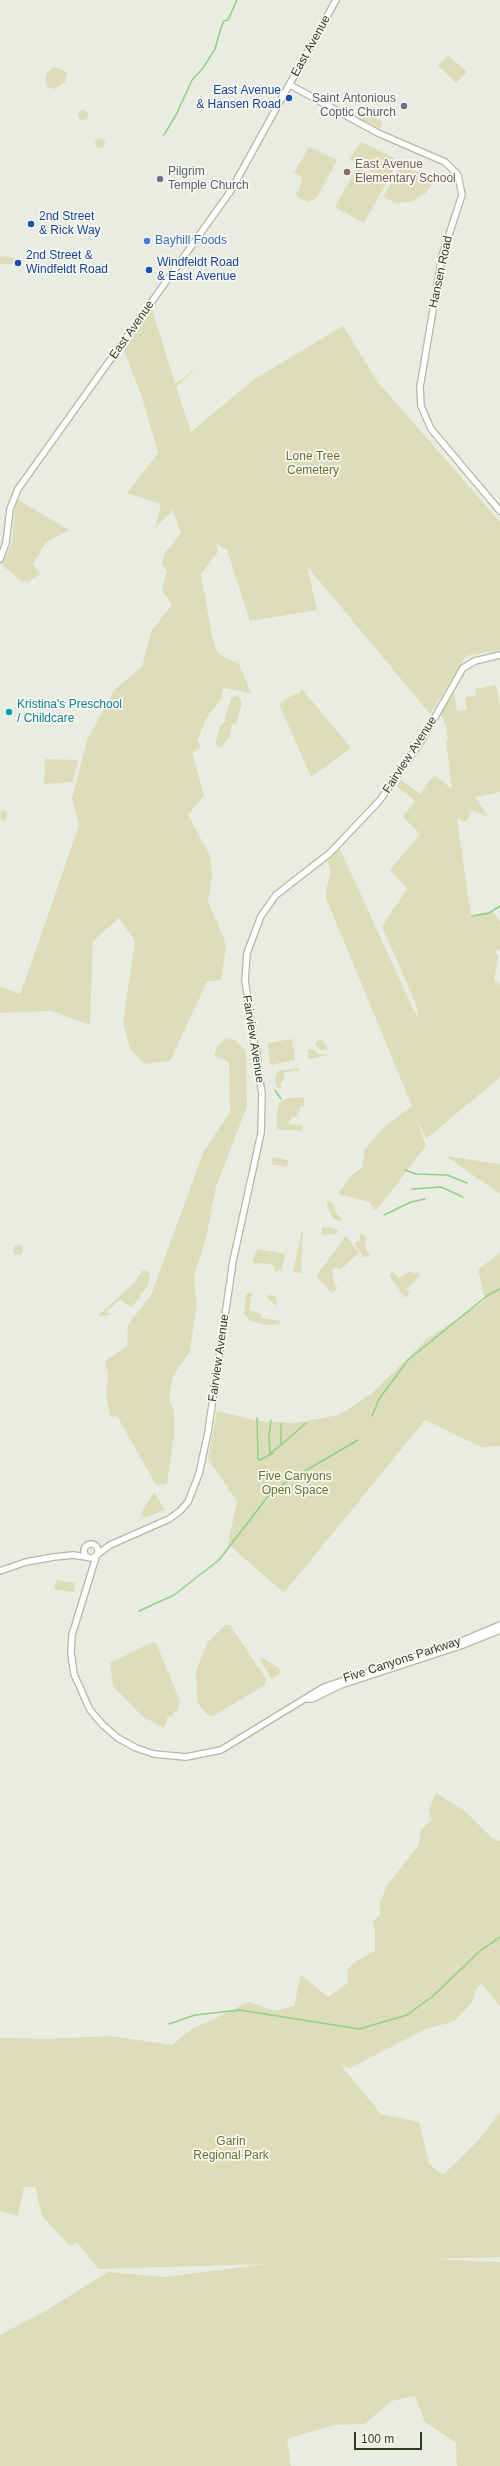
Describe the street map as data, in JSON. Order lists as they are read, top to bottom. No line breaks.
{"streets":{"main road":["East Avenue","Hansen Road","Fairview Avenue","Five Canyons Parkway"]},"crossings":[["East Avenue","Hansen Road"],["Fairview Avenue","Five Canyons Parkway"]],"parks":["Lone Tree Cemetery","Five Canyons Open Space","Garin Regional Park"],"places":["East Avenue & Hansen Road","Saint Antonious Coptic Church","East Avenue Elementary School","Pilgrim Temple Church","2nd Street & Rick Way","Bayhill Foods","2nd Street & Windfeldt Road","Windfeldt Road & East Avenue","Kristina's Preschool / Childcare"],"scale_bar":"100 m"}
